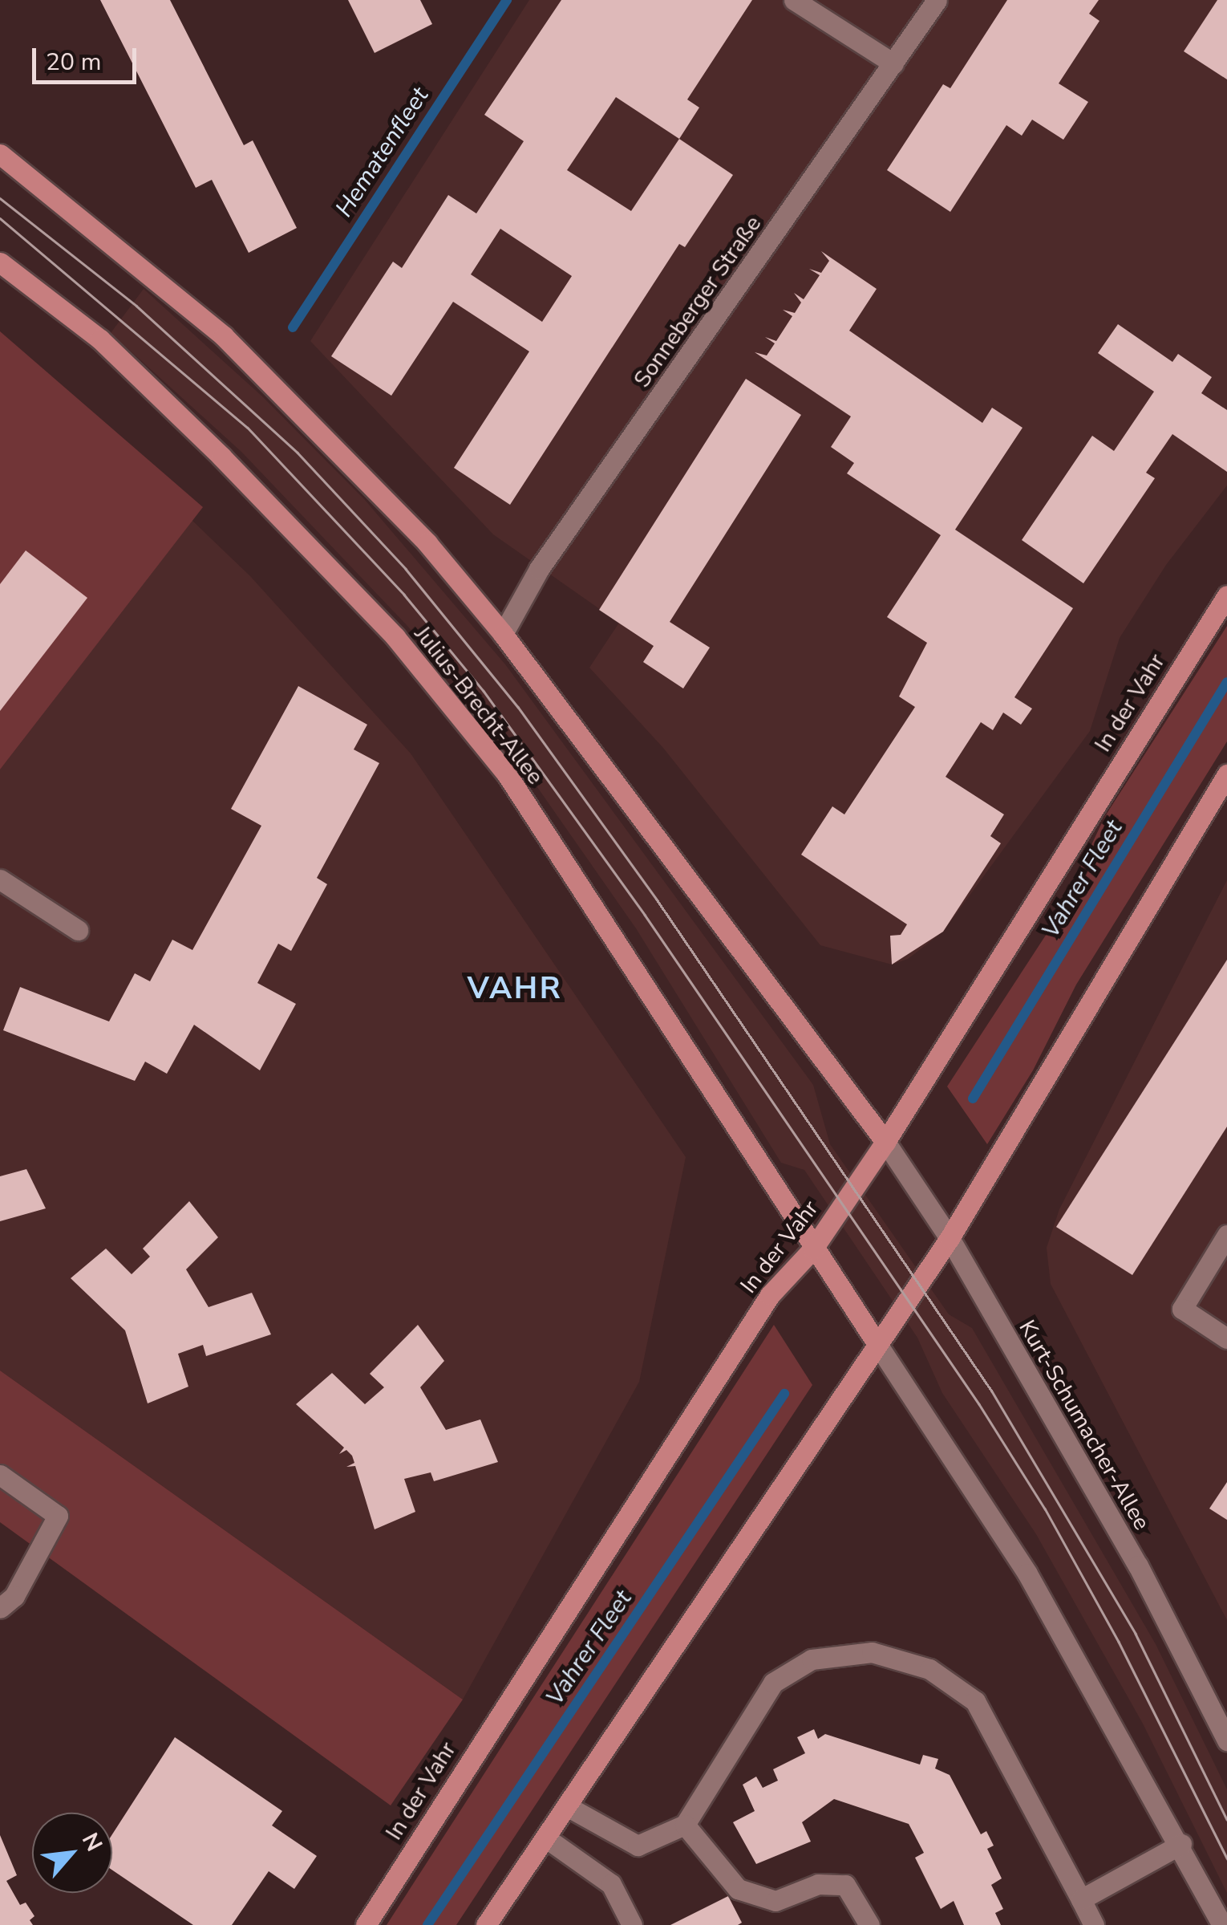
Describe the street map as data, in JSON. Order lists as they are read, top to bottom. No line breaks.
{"streets":{"main road":["In der Vahr","Julius-Brecht-Allee"],"street":["Sonneberger Straße","Kurt-Schumacher-Allee"]},"crossings":[["In der Vahr","Julius-Brecht-Allee"],["In der Vahr","Kurt-Schumacher-Allee"]],"districts":["VAHR"],"water":["Hematenfleet","Vahrer Fleet"],"scale_bar":"20 m","north":"top right"}
